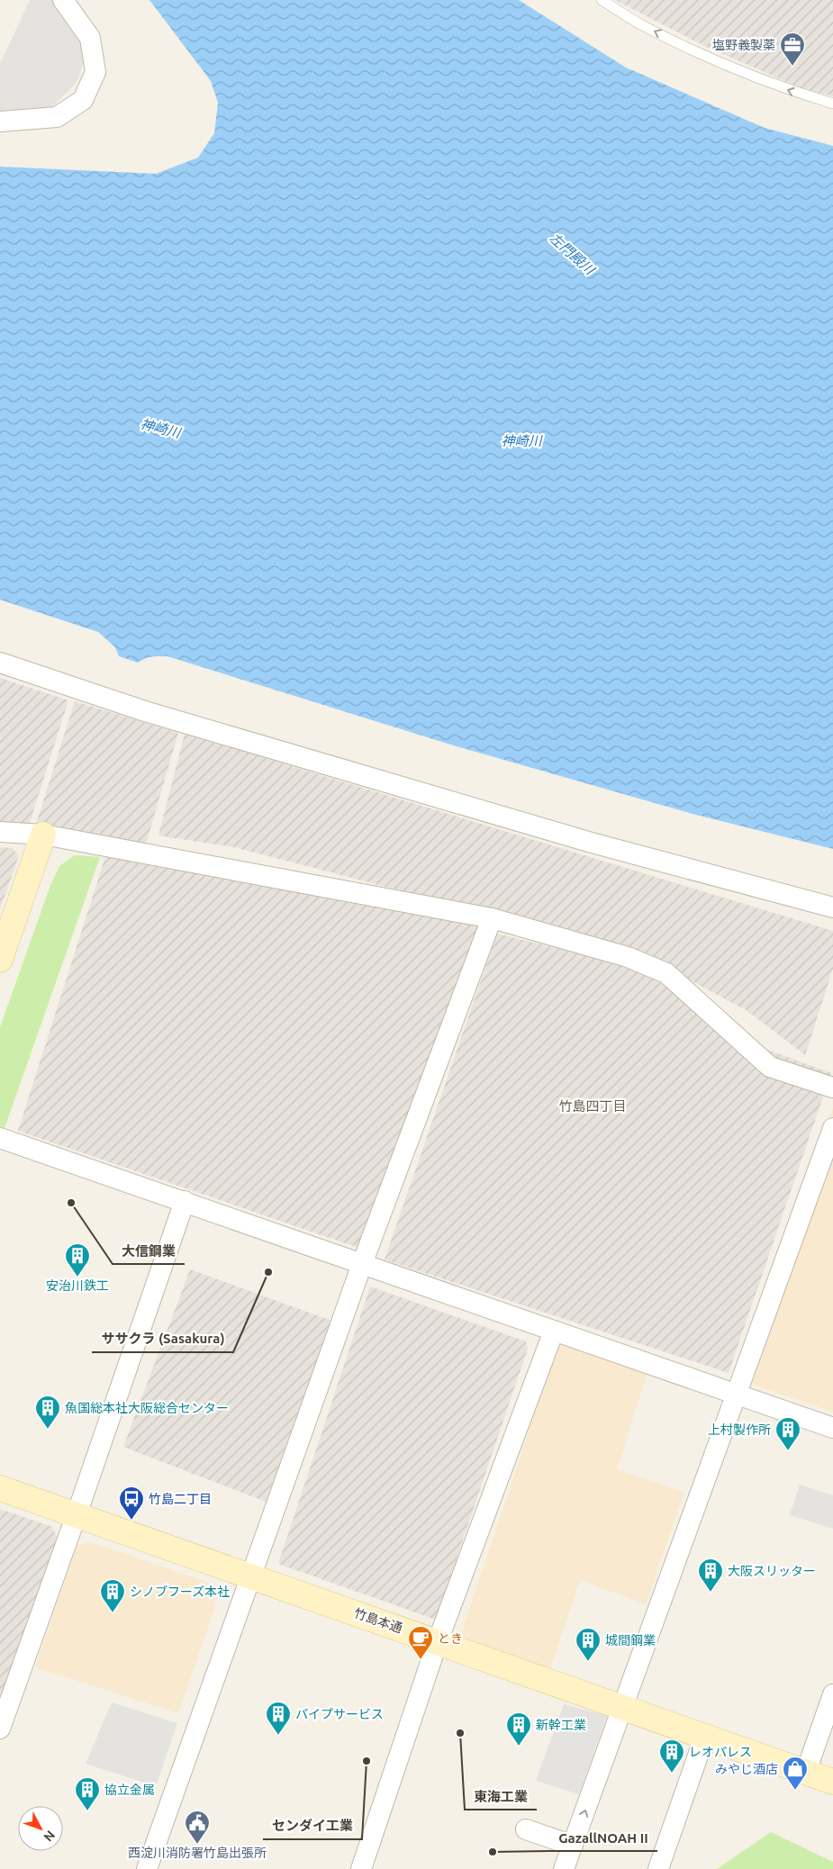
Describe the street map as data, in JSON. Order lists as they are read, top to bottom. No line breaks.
{"streets":{"street":["竹島本通"]},"districts":["竹島四丁目"],"water":["左門殿川","神崎川"],"places":{"office":["塩野義製薬"],"other":["大信鋼業","ササクラ (Sasakura)","東海工業","センダイ工業","GazallNOAH II"],"building":["安治川鉄工","魚国総本社大阪総合センター","上村製作所","大阪スリッター","シノブフーズ本社","城間鋼業","パイプサービス","新幹工業","レオパレス","協立金属"],"bus stop":["竹島二丁目"],"cafe":["とき"],"shop":["みやじ酒店"],"public building":["西淀川消防署竹島出張所"]},"north":"bottom right"}
